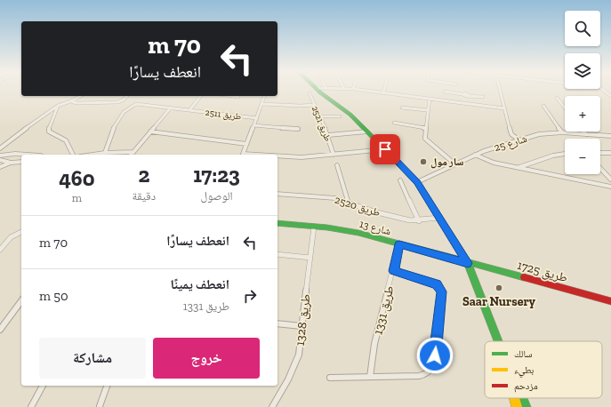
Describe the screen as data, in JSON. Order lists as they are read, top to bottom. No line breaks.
{"streets":{"street":["طريق 2511","طريق 2521","شارع 25","طريق 2520","شارع 13","طريق 1725","طريق 1331","طريق 1328"]},"crossings":[["شارع 13","طريق 1725"],["شارع 13","طريق 1331"],["شارع 13","طريق 1328"]],"places":["سار مول","Saar Nursery"],"legend":["سالك","بطيء","مزدحم"],"page":{"map_buttons":["+","−"],"turn":["70 m","انعطف يسارًا"],"eta":["17:23","الوصول","2","دقيقة","460","m"],"list":[{"name":"انعطف يسارًا","value":"70 m"},{"name":"انعطف يمينًا","note":"طريق 1331","value":"50 m"}],"buttons":["خروج","مشاركة"]}}
